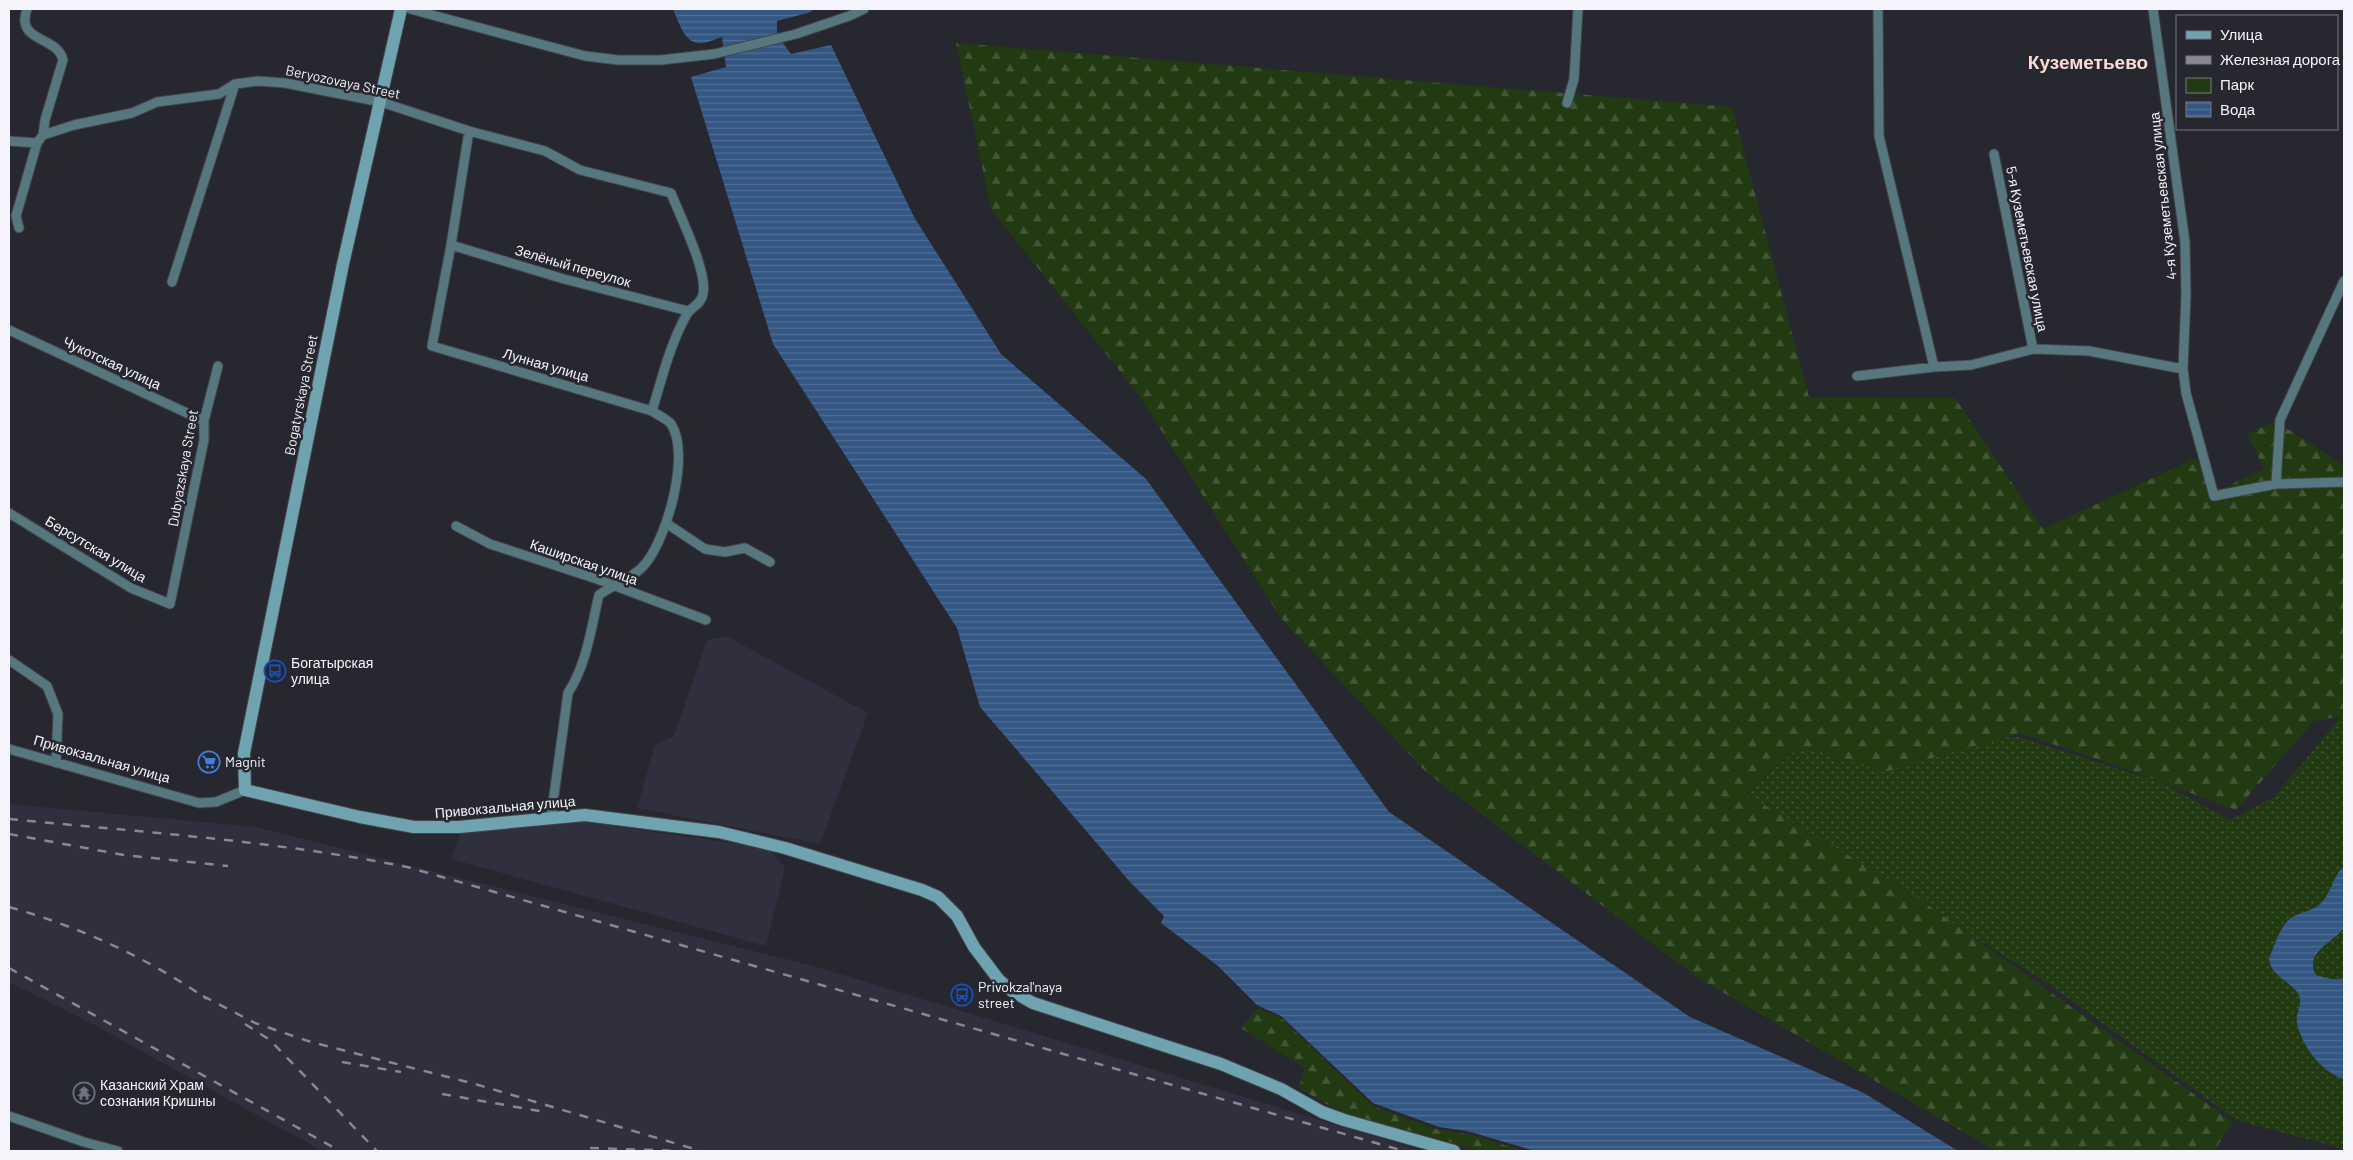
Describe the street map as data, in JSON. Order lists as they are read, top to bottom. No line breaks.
{"streets":{"main road":["Bogatyrskaya Street","Привокзальная улица"],"street":["Beryozovaya Street","4-я Куземетьевская улица","5-я Куземетьевская улица","Зелёный переулок","Чукотская улица","Лунная улица","Dubyazskaya Street","Берсутская улица","Каширская улица"]},"crossings":[["Beryozovaya Street","Зелёный переулок"],["Beryozovaya Street","Bogatyrskaya Street"],["Зелёный переулок","Лунная улица"],["Чукотская улица","Dubyazskaya Street"],["Bogatyrskaya Street","Привокзальная улица"],["Dubyazskaya Street","Берсутская улица"]],"districts":["Куземетьево"],"places":{"bus stop":["Богатырская улица","Privokzal'naya street"],"supermarket":["Magnit"],"temple":["Казанский Храм сознания Кришны"]},"legend":["Улица","Железная дорога","Парк","Вода"]}
